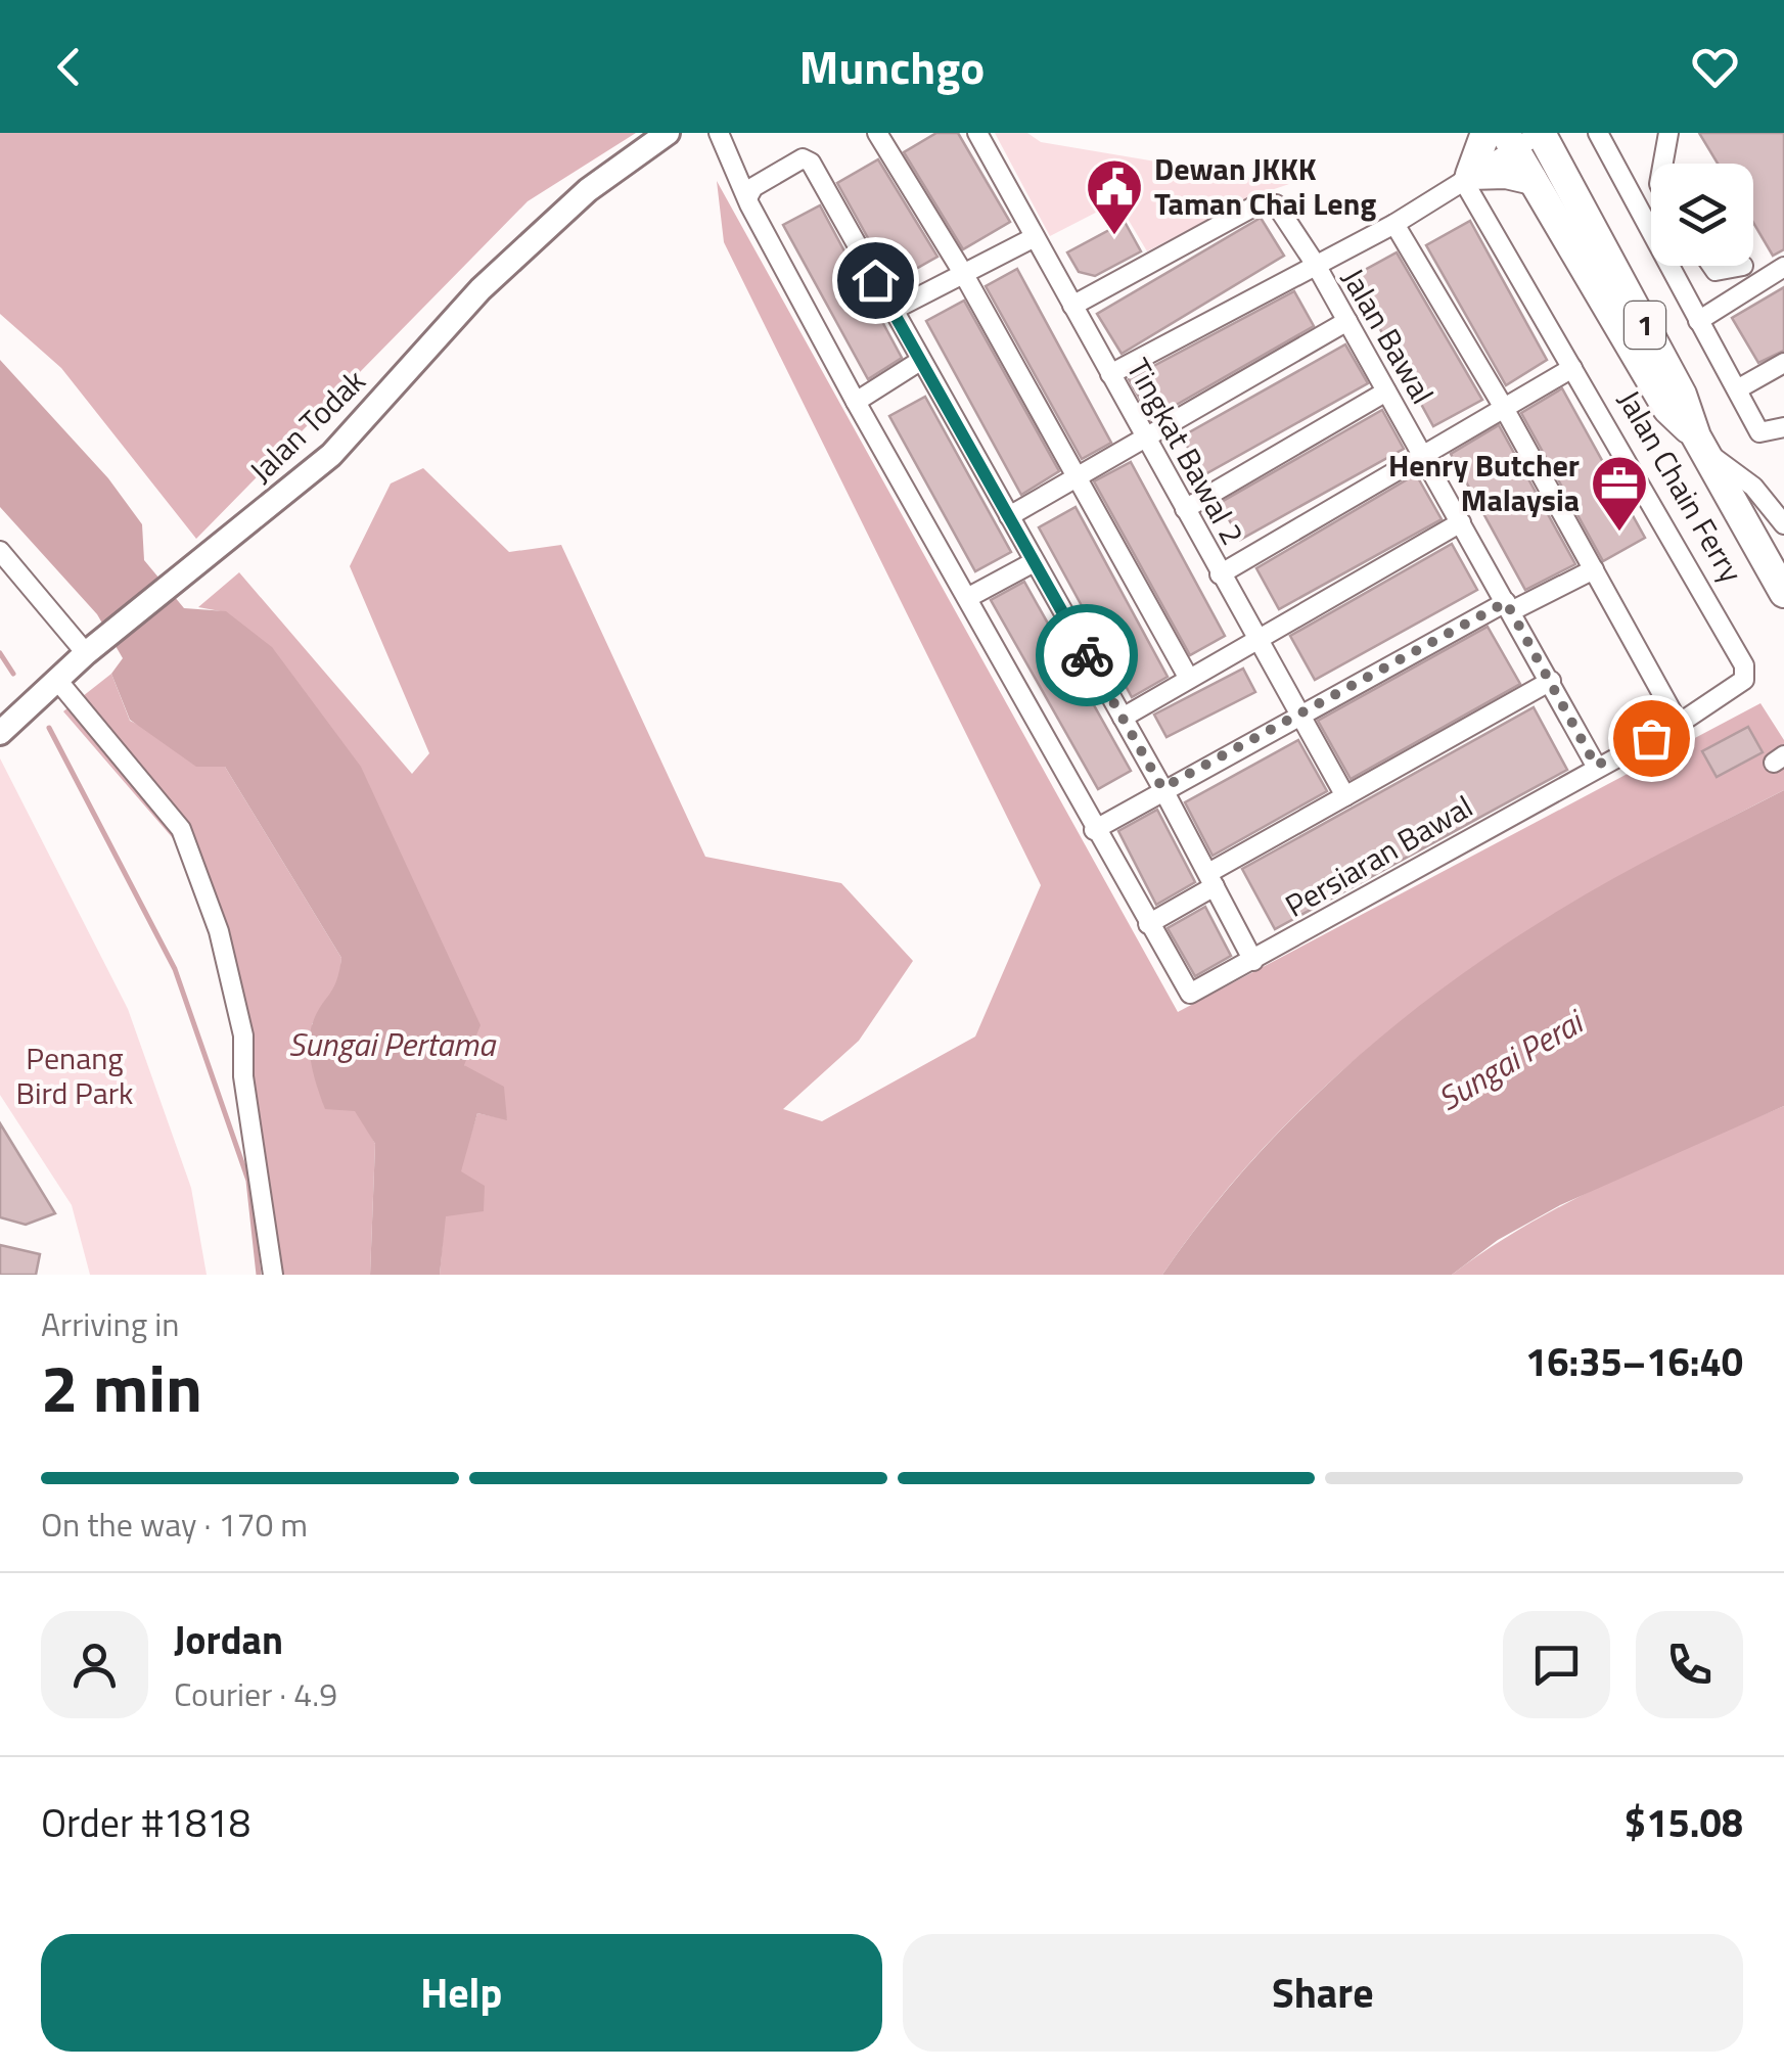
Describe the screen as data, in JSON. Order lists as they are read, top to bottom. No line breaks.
{"streets":{"highway":["1","Jalan Chain Ferry"],"main road":["Jalan Todak"],"street":["Jalan Bawal","Tingkat Bawal 2","Persiaran Bawal"]},"crossings":[["Jalan Bawal","Tingkat Bawal 2"],["Jalan Bawal","Jalan Chain Ferry"],["Jalan Bawal","Persiaran Bawal"],["Jalan Chain Ferry","Persiaran Bawal"]],"water":["Sungai Pertama","Sungai Perai"],"parks":["Penang Bird Park"],"places":{"public building":["Dewan JKKK Taman Chai Leng"],"office":["Henry Butcher Malaysia"]},"page":{"header":"Munchgo","heading":["2 min","Arriving in","16:35–16:40"],"panel":["Jordan","Courier · 4.9","Order #1818","$15.08"],"bar":"On the way · 170 m","buttons":["Help","Share"]}}
